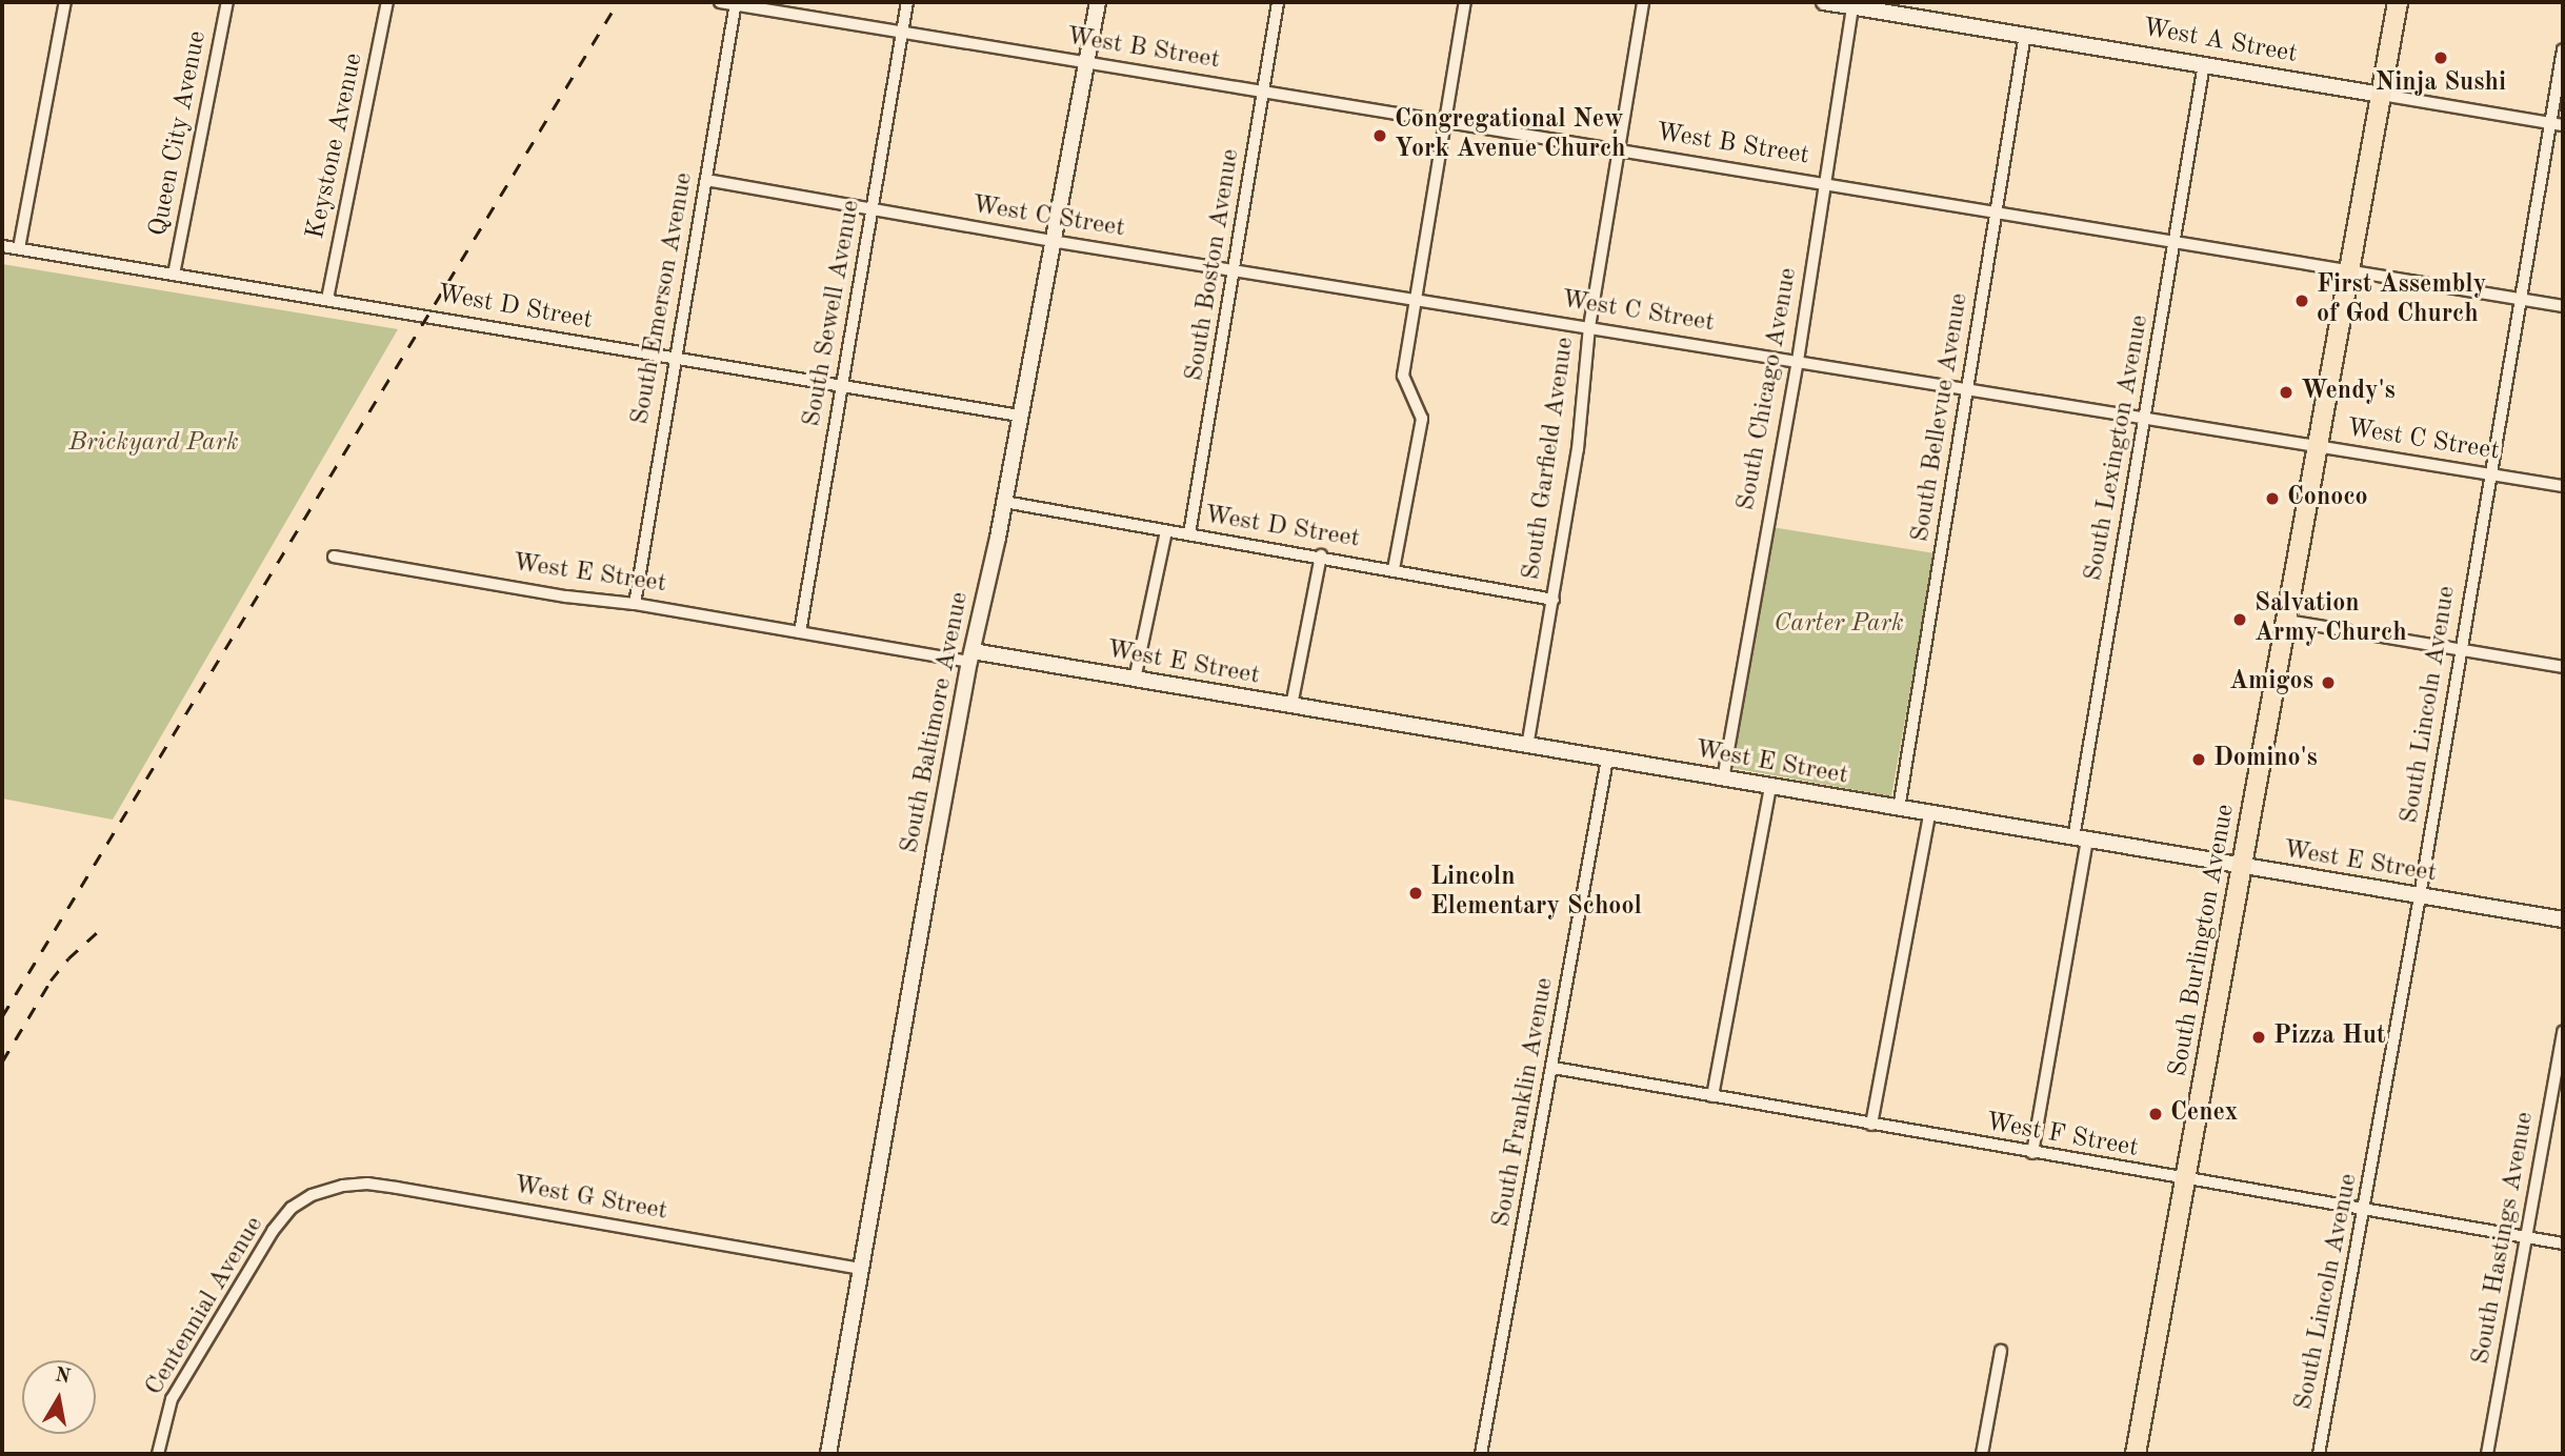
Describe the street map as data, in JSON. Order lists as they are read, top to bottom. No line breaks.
{"streets":{"highway":["South Burlington Avenue"],"street":["West A Street","West B Street","Queen City Avenue","Keystone Avenue","West C Street","South Boston Avenue","South Emerson Avenue","West D Street","South Sewell Avenue","South Chicago Avenue","South Bellevue Avenue","South Lexington Avenue","South Garfield Avenue","West E Street","South Lincoln Avenue","South Baltimore Avenue","South Franklin Avenue","West F Street","West G Street","South Hastings Avenue","Centennial Avenue"]},"crossings":[["West A Street","South Chicago Avenue"],["West A Street","South Bellevue Avenue"],["West A Street","South Lexington Avenue"],["West A Street","South Lincoln Avenue"],["West A Street","South Burlington Avenue"],["West B Street","South Boston Avenue"],["West B Street","South Emerson Avenue"],["West B Street","South Sewell Avenue"],["West B Street","South Chicago Avenue"],["West B Street","South Bellevue Avenue"],["West B Street","South Lexington Avenue"],["West B Street","South Garfield Avenue"],["West B Street","South Lincoln Avenue"],["West B Street","South Baltimore Avenue"],["West B Street","South Burlington Avenue"],["Queen City Avenue","West D Street"],["Keystone Avenue","West D Street"],["West C Street","South Boston Avenue"],["West C Street","South Emerson Avenue"],["West C Street","South Sewell Avenue"],["West C Street","South Chicago Avenue"],["West C Street","South Bellevue Avenue"],["West C Street","South Lexington Avenue"],["West C Street","South Garfield Avenue"],["West C Street","South Lincoln Avenue"],["West C Street","South Baltimore Avenue"],["West C Street","South Burlington Avenue"],["South Boston Avenue","West D Street"],["South Emerson Avenue","West D Street"],["South Emerson Avenue","West E Street"],["West D Street","South Sewell Avenue"],["West D Street","South Garfield Avenue"],["West D Street","South Baltimore Avenue"],["South Sewell Avenue","West E Street"],["South Chicago Avenue","West E Street"],["South Bellevue Avenue","West E Street"],["South Lexington Avenue","West E Street"],["South Lexington Avenue","West F Street"],["South Garfield Avenue","West E Street"],["West E Street","South Lincoln Avenue"],["West E Street","South Baltimore Avenue"],["West E Street","South Burlington Avenue"],["West E Street","South Franklin Avenue"],["South Lincoln Avenue","West F Street"],["South Baltimore Avenue","West G Street"],["South Burlington Avenue","West F Street"],["South Franklin Avenue","West F Street"],["West F Street","South Hastings Avenue"],["West G Street","Centennial Avenue"]],"parks":["Brickyard Park","Carter Park"],"places":["Ninja Sushi","Congregational New York Avenue Church","First Assembly of God Church","Wendy's","Conoco","Salvation Army Church","Amigos","Domino's","Lincoln Elementary School","Pizza Hut","Cenex"],"north":"top"}
